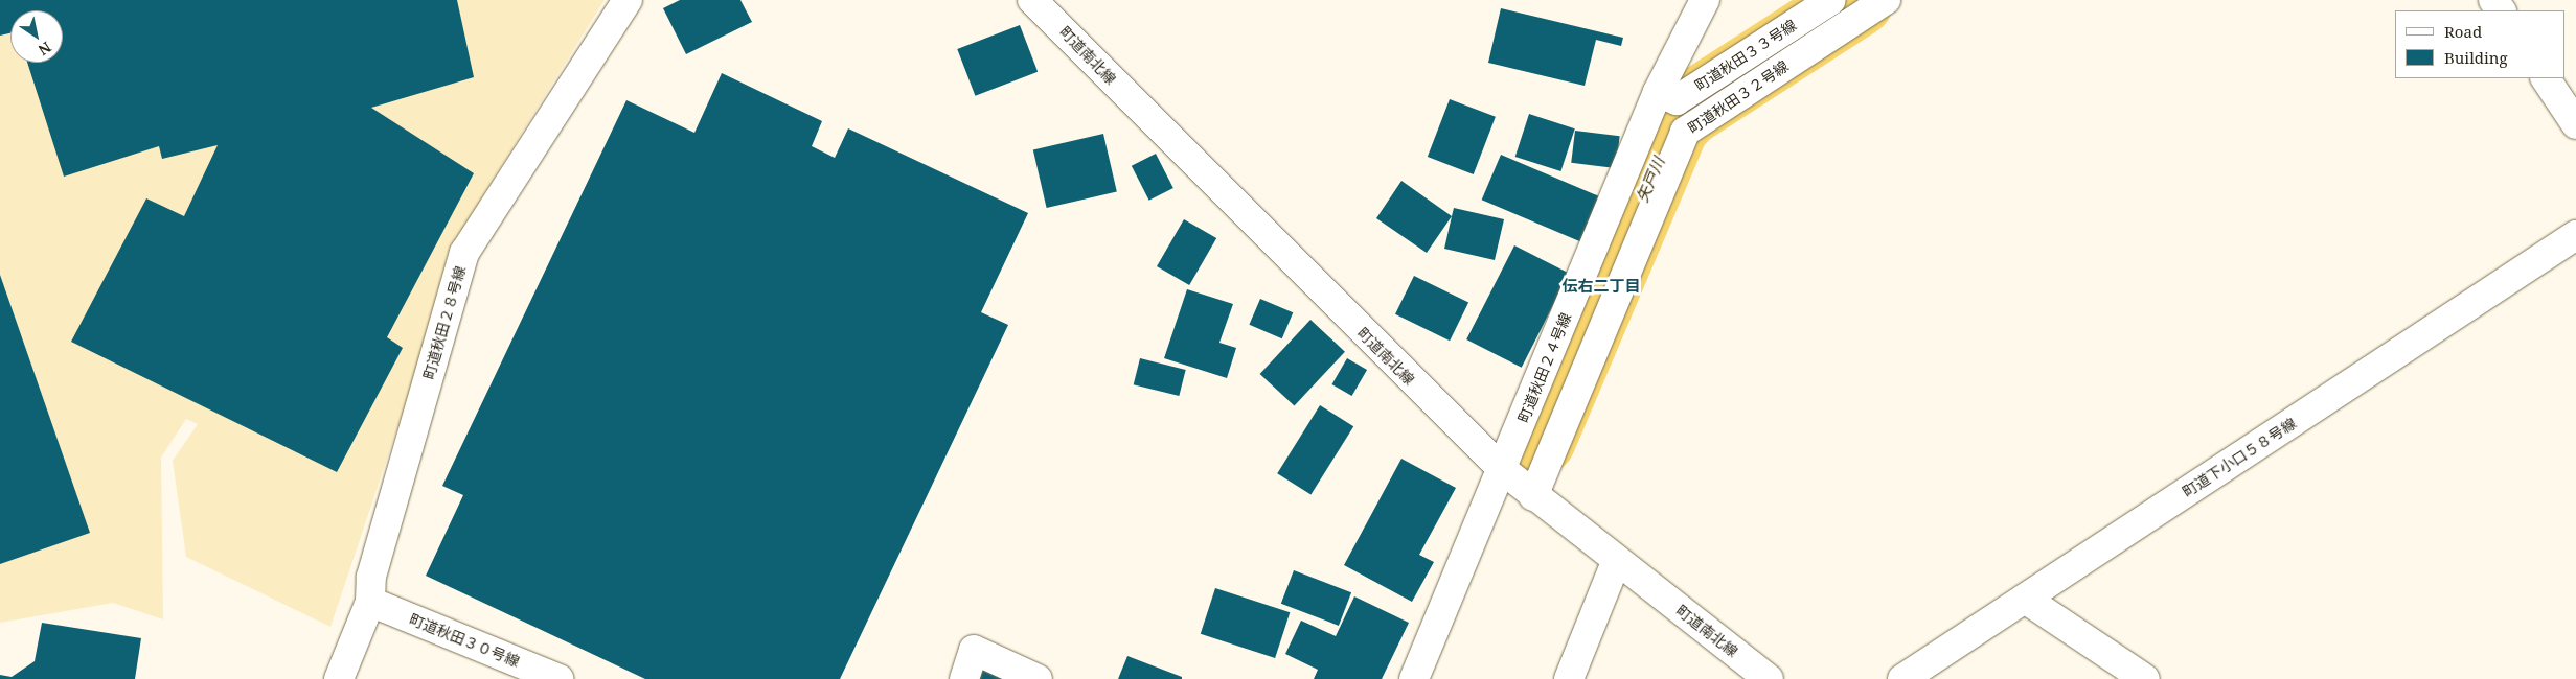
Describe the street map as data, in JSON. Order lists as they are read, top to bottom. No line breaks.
{"streets":{"street":["町道南北線","町道秋田３３号線","町道秋田３２号線","町道秋田２８号線","町道秋田２４号線","町道下小口５８号線","町道秋田３０号線"]},"crossings":[["町道南北線","町道秋田３２号線"],["町道南北線","町道秋田２４号線"],["町道秋田３３号線","町道秋田２４号線"],["町道秋田２８号線","町道秋田３０号線"]],"districts":["伝右二丁目"],"water":["矢戸川"],"legend":["Road","Building"],"north":"bottom right"}
